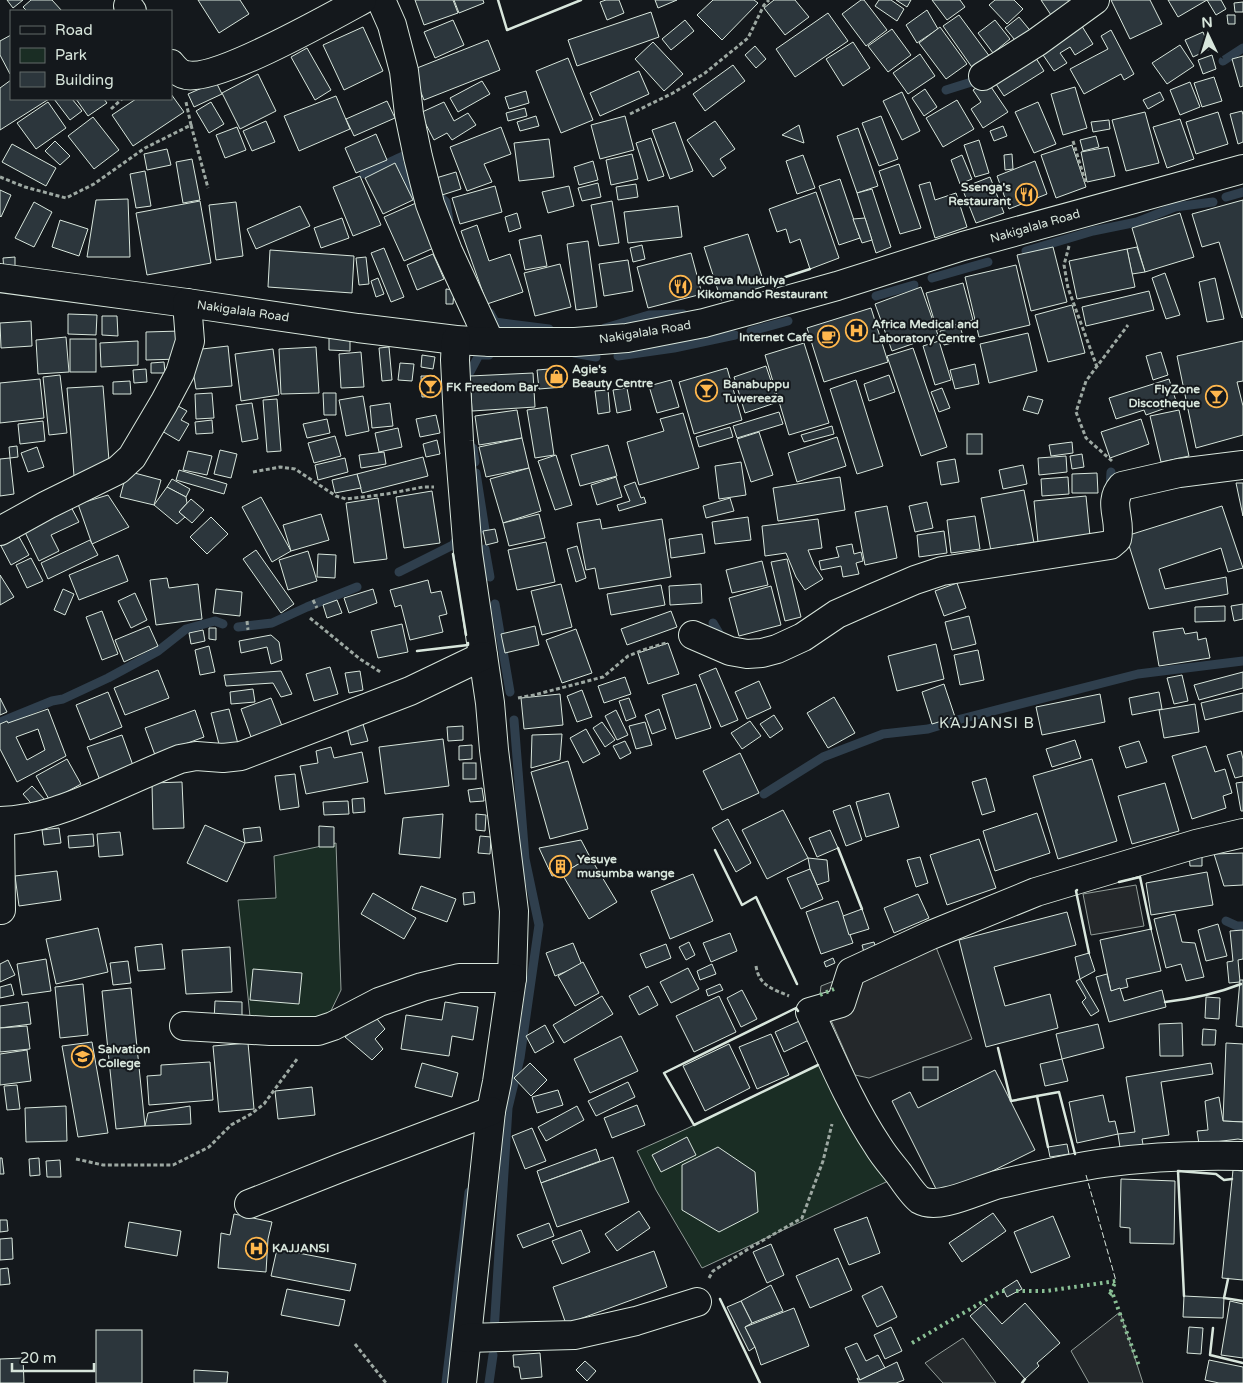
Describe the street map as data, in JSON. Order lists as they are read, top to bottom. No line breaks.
{"streets":{"street":["Nakigalala Road"]},"districts":["KAJJANSI B"],"places":{"restaurant":["Ssenga's Restaurant","KGava Mukulya Kikomando Restaurant"],"hospital":["Africa Medical and Laboratory Centre","KAJJANSI"],"cafe":["Internet Cafe"],"shop":["Agie's Beauty Centre"],"bar":["FK Freedom Bar","Banabuppu Tuwereeza","FlyZone Discotheque"],"building":["Yesuye musumba wange"],"school or university":["Salvation College"]},"legend":["Road","Park","Building"],"scale_bar":"20 m","north":"top"}
